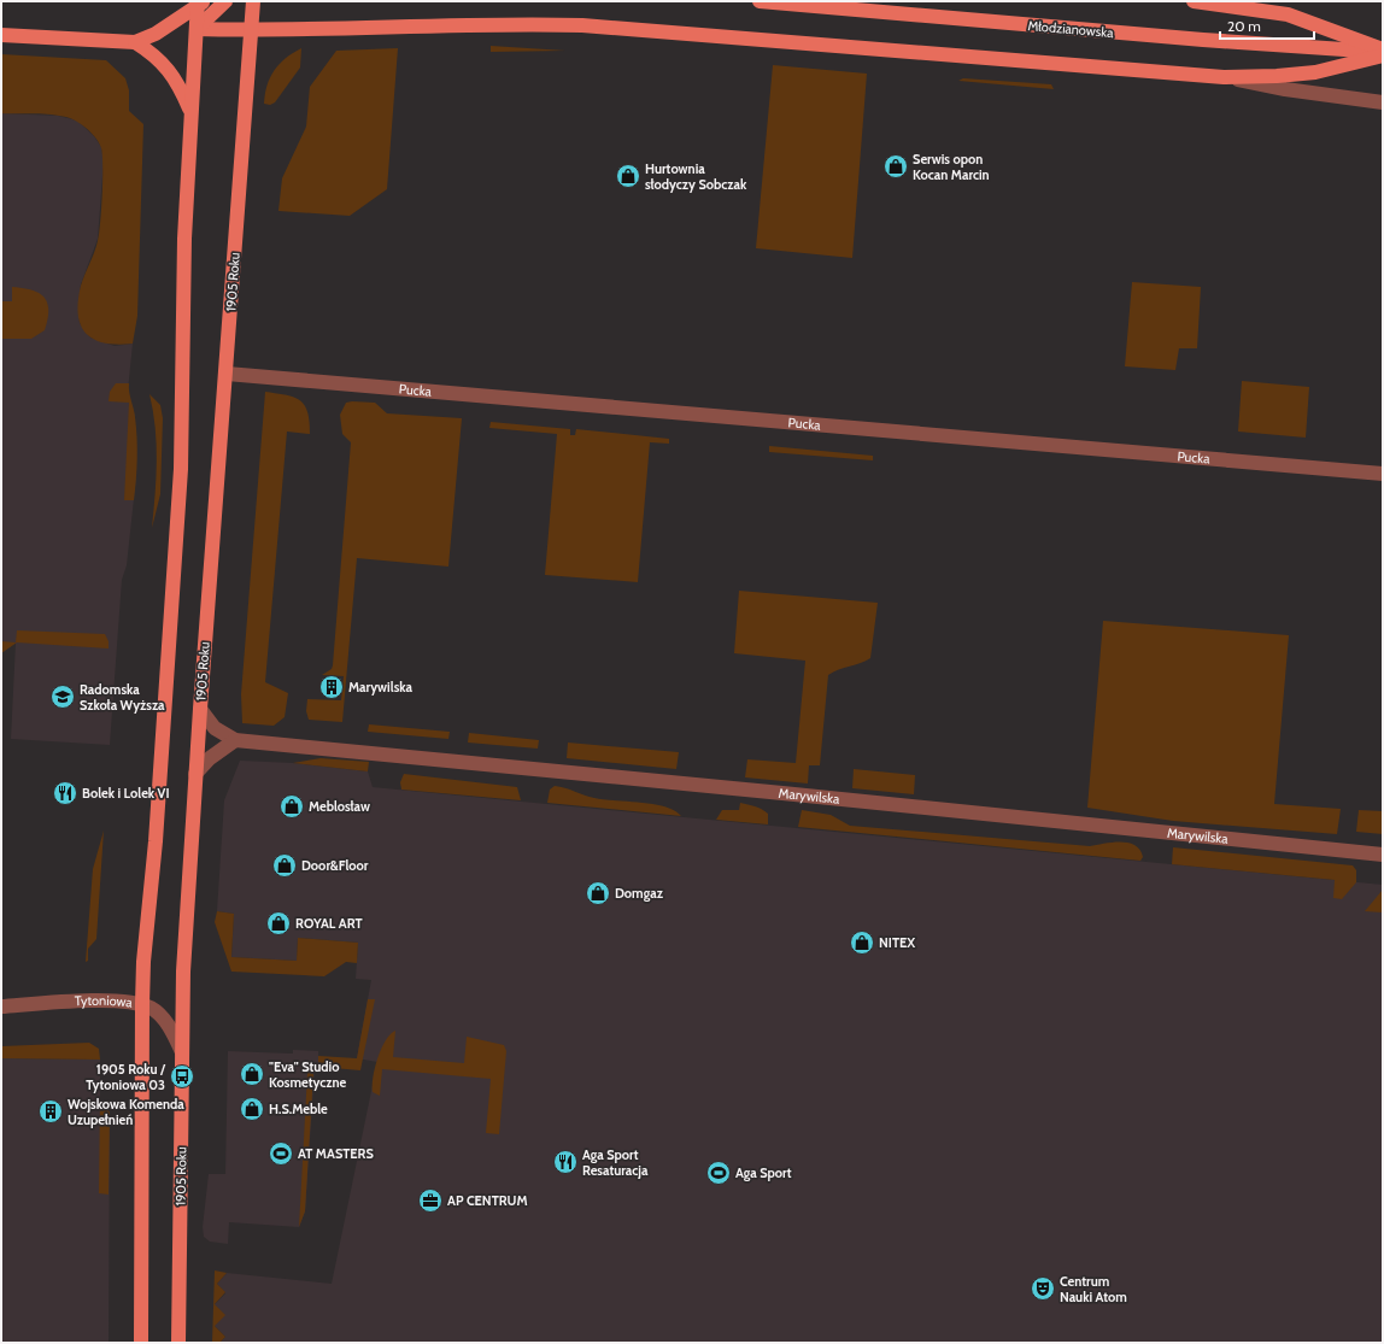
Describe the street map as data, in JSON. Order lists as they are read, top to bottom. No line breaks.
{"streets":{"main road":["Młodzianowska","1905 Roku"],"street":["Pucka","Marywilska","Tytoniowa"]},"crossings":[["1905 Roku","Pucka"],["1905 Roku","Marywilska"],["1905 Roku","Tytoniowa"]],"places":{"shop":["Serwis opon Kocan Marcin","Hurtownia słodyczy Sobczak","Meblosław","Door&Floor","Domgaz","ROYAL ART","NITEX","\"Eva\" Studio Kosmetyczne","H.S.Meble"],"building":["Marywilska","Wojskowa Komenda Uzupełnień"],"school or university":["Radomska Szkoła Wyższa"],"restaurant":["Bolek i Lolek VI","Aga Sport Resaturacja"],"bus stop":["1905 Roku / Tytoniowa 03"],"sports":["AT MASTERS","Aga Sport"],"office":["AP CENTRUM"],"theatre":["Centrum Nauki Atom"]},"scale_bar":"20 m"}
